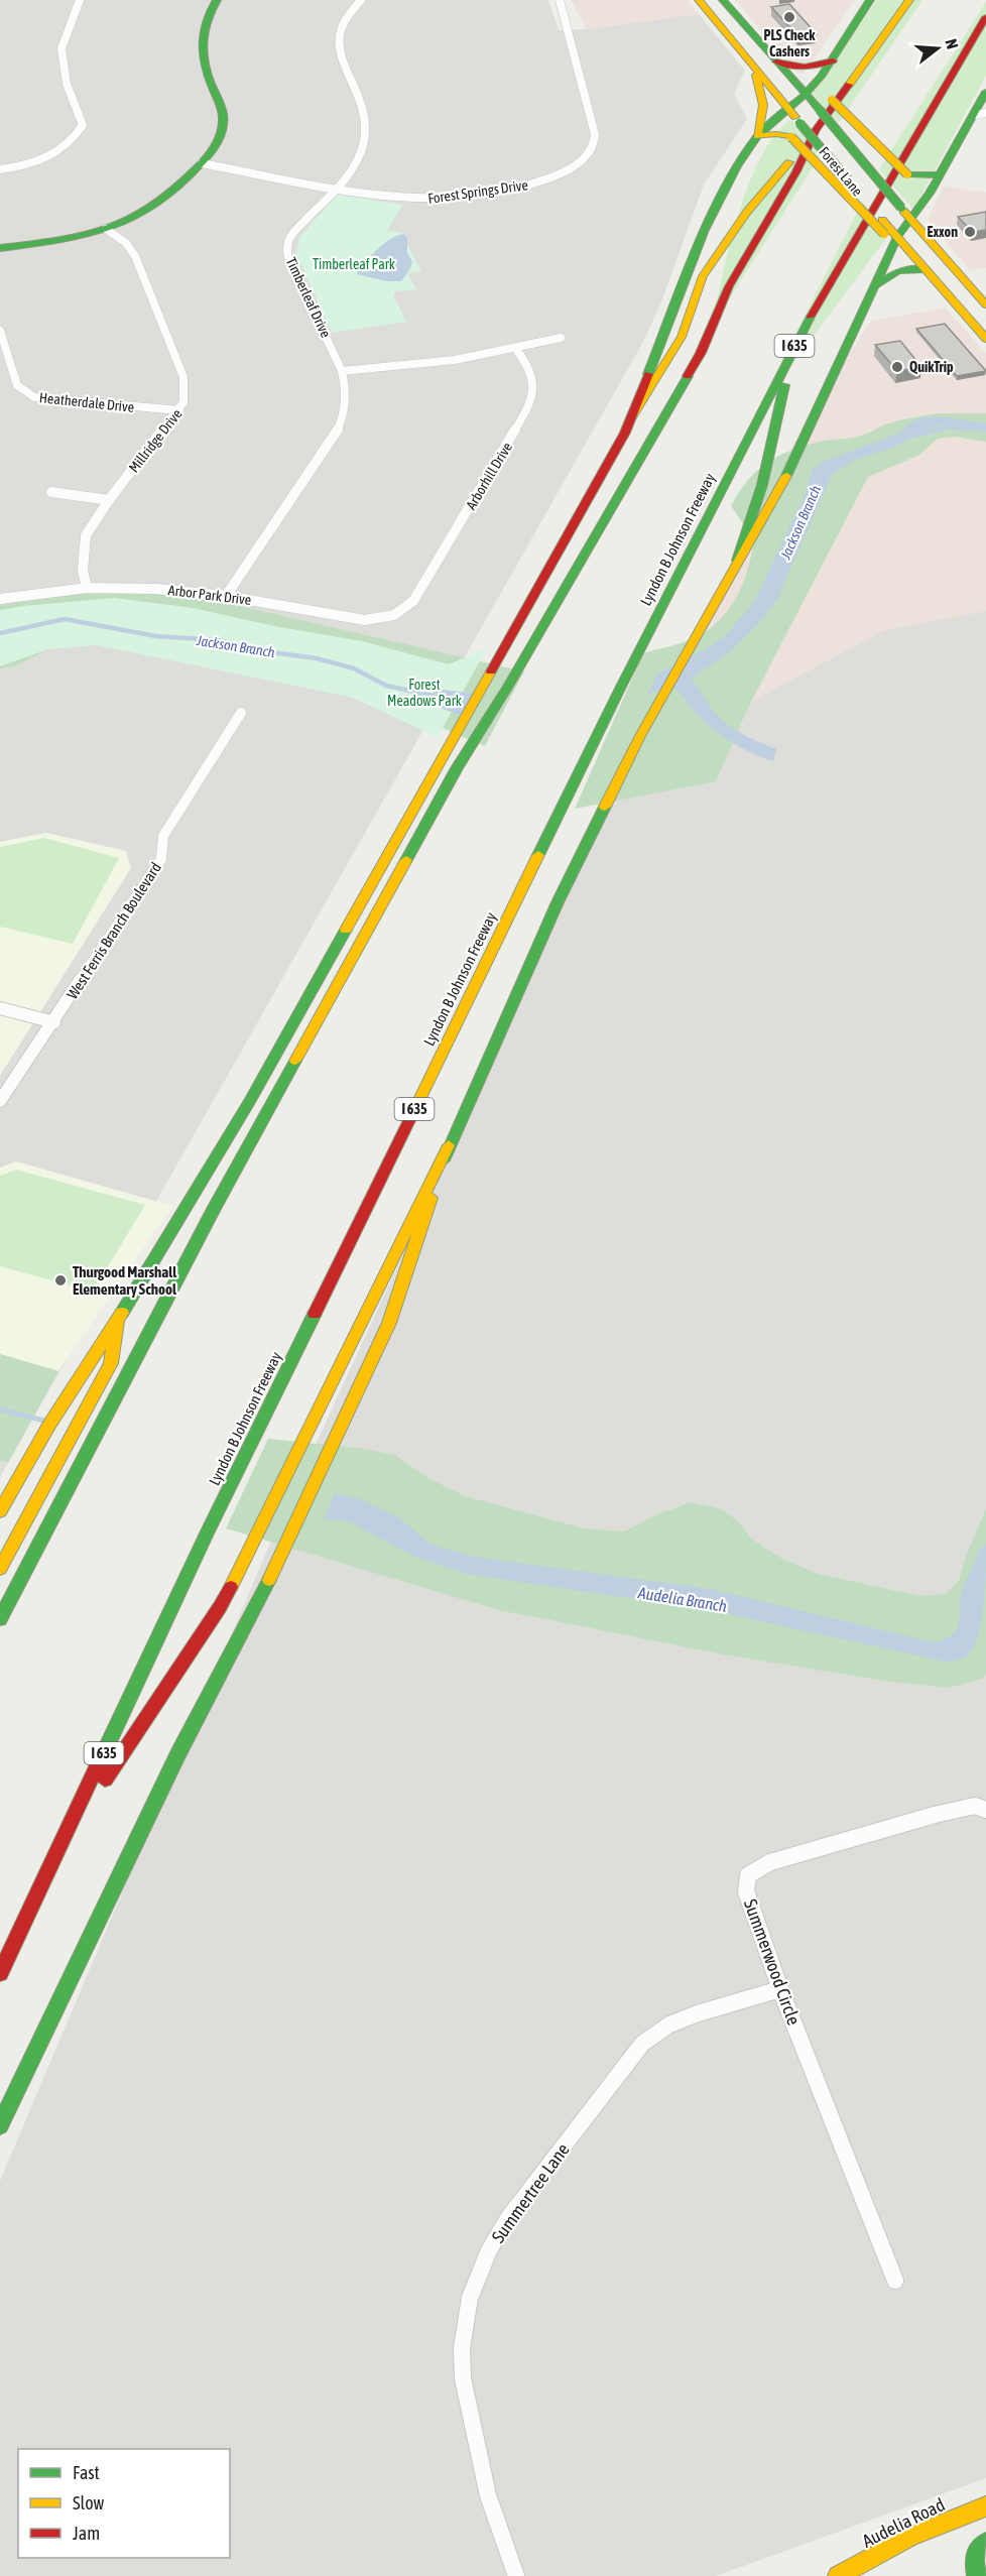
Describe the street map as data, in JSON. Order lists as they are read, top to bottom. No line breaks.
{"streets":{"main road":["Forest Lane","I 635","Lyndon B Johnson Freeway","Audelia Road"],"street":["Forest Springs Drive","Timberleaf Drive","Heatherdale Drive","Millridge Drive","Arborhill Drive","Arbor Park Drive","West Ferris Branch Boulevard","Summerwood Circle","Summertree Lane"]},"crossings":[["Forest Springs Drive","Timberleaf Drive"],["Timberleaf Drive","Arbor Park Drive"],["Heatherdale Drive","Millridge Drive"],["Millridge Drive","Arbor Park Drive"],["Arborhill Drive","Arbor Park Drive"],["Summerwood Circle","Summertree Lane"]],"water":["Jackson Branch","Audelia Branch"],"parks":["Timberleaf Park","Forest Meadows Park"],"places":["PLS Check Cashers","Exxon","QuikTrip","Thurgood Marshall Elementary School"],"legend":["Fast","Slow","Jam"],"north":"right"}
